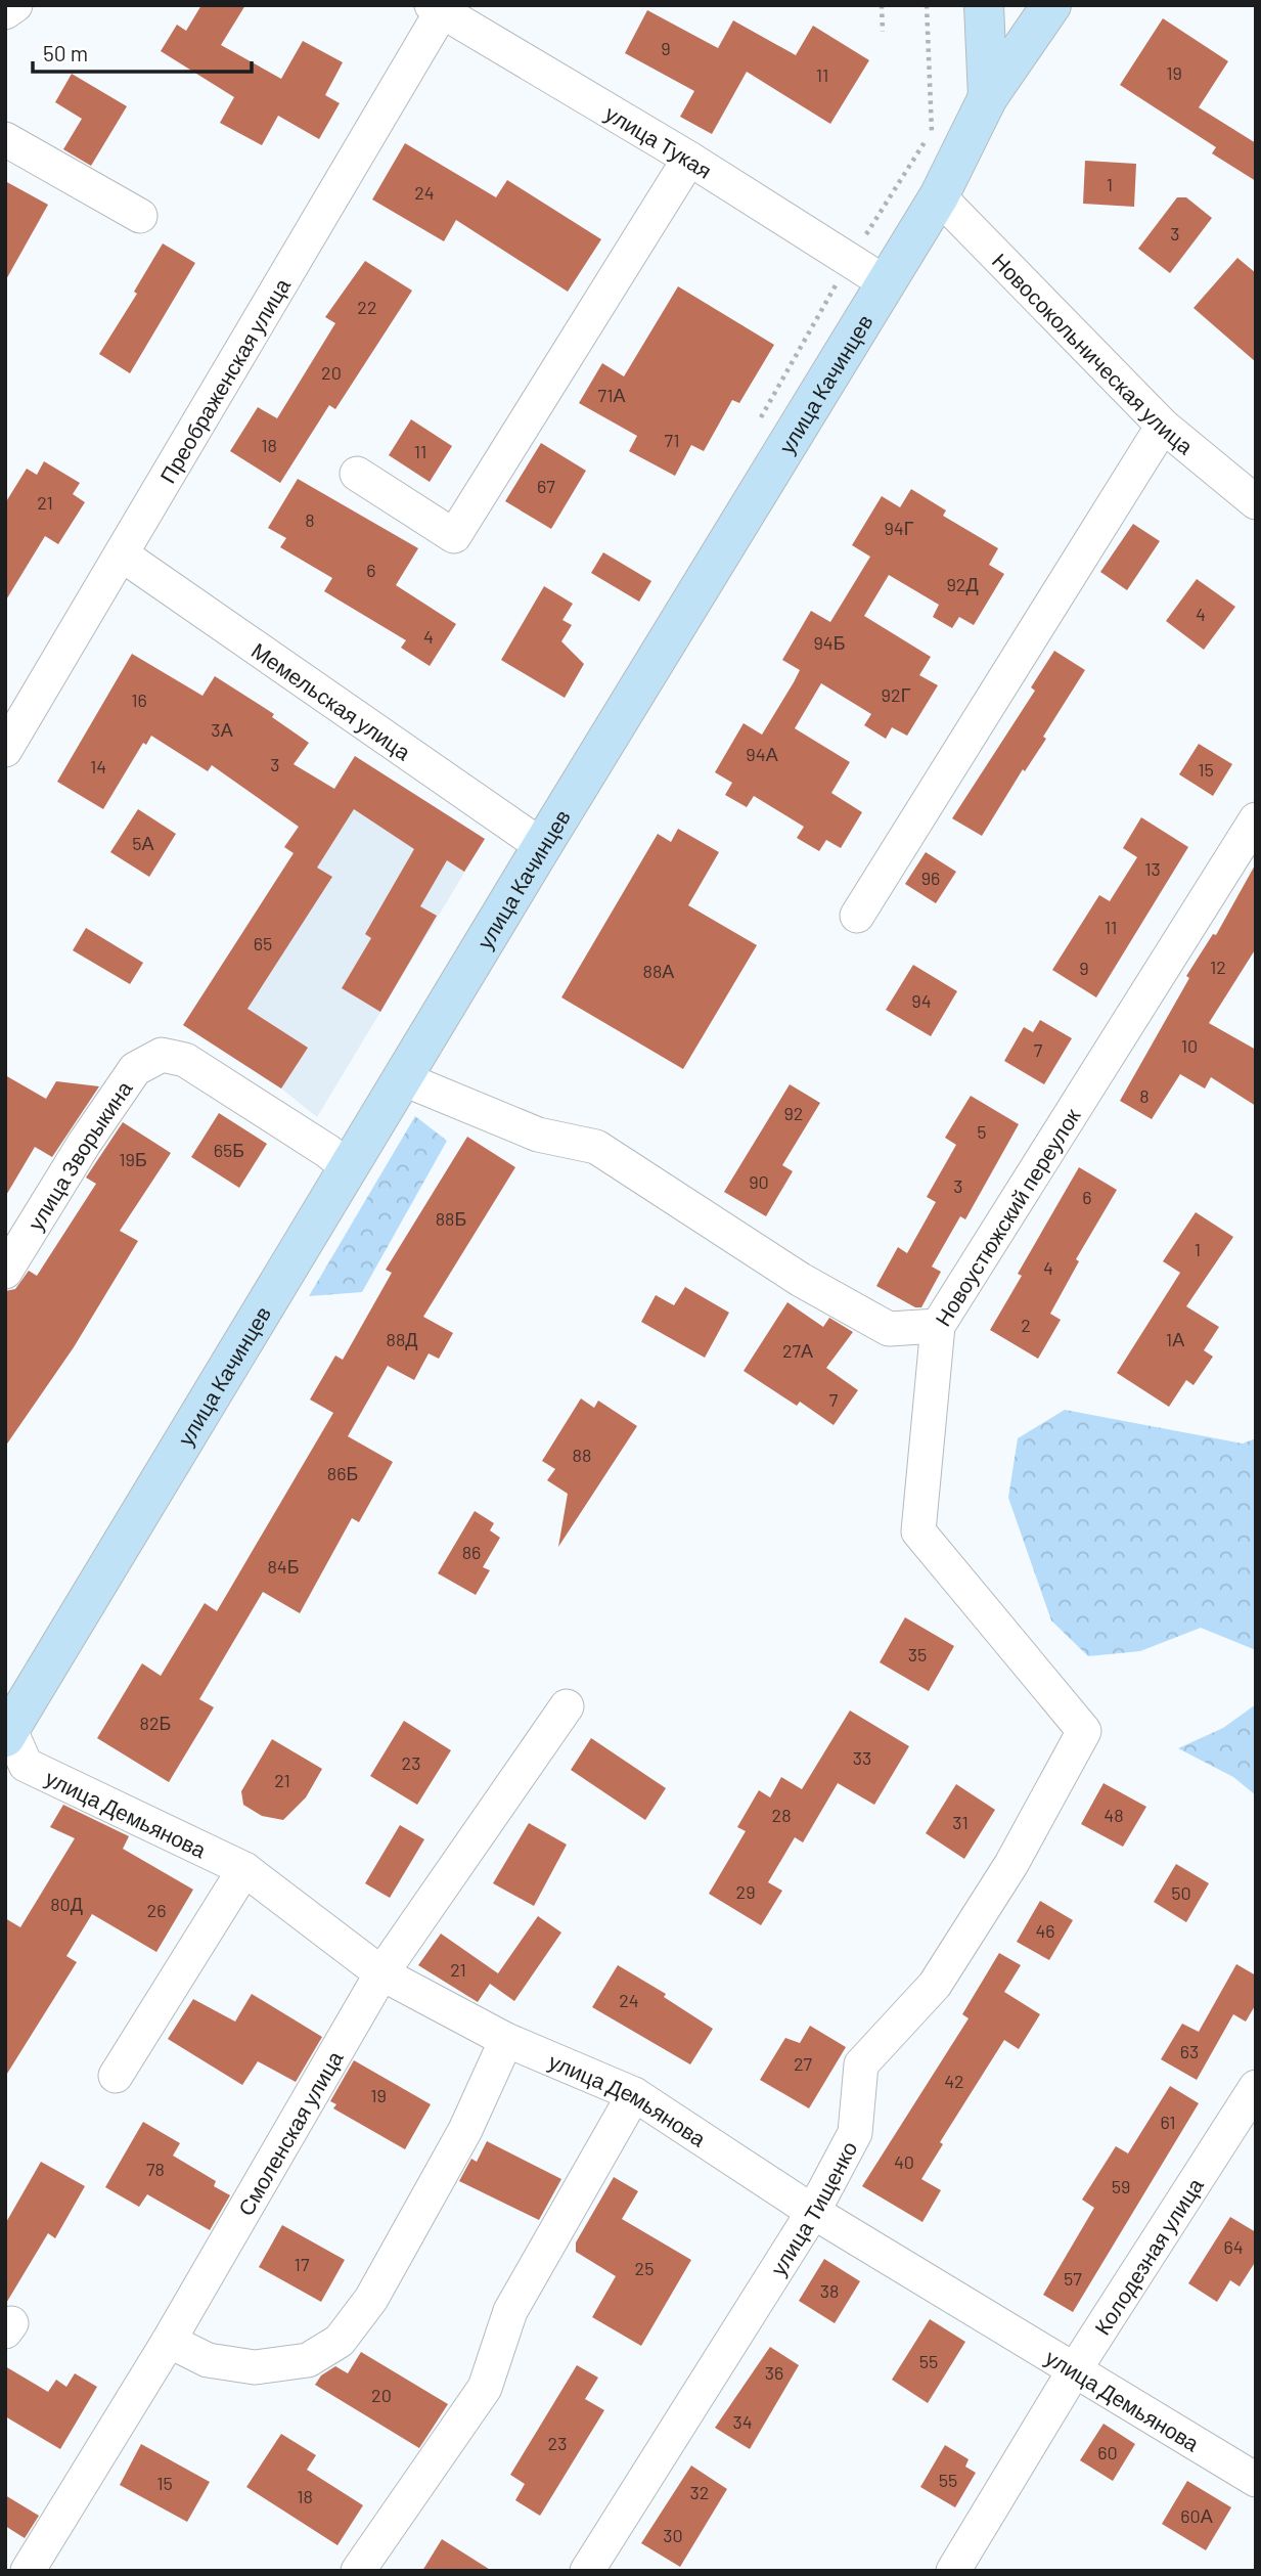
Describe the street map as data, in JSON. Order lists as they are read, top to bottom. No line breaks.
{"streets":{"main road":["улица Качинцев"],"street":["улица Тукая","Новосокольническая улица","Преображенская улица","Мемельская улица","улица Зворыкина","Новоустюжский переулок","улица Демьянова","Смоленская улица","улица Тищенко","Колодезная улица"]},"crossings":[["улица Тукая","Преображенская улица"],["улица Тукая","улица Качинцев"],["Новосокольническая улица","улица Качинцев"],["Преображенская улица","Мемельская улица"],["улица Качинцев","Мемельская улица"],["улица Качинцев","улица Зворыкина"],["улица Качинцев","улица Демьянова"],["Новоустюжский переулок","улица Тищенко"],["улица Демьянова","Смоленская улица"],["улица Демьянова","улица Тищенко"],["улица Демьянова","Колодезная улица"]],"house_numbers":["9","19","11","1","24","3","22","20","71А","71","18","11","67","21","8","94Г","6","92Д","4","4","94Б","92Г","16","3А","94А","3","14","15","5А","13","96","11","65","12","9","88А","94","10","7","8","92","5","65Б","19Б","90","3","6","88Б","1","4","2","88Д","1А","27А","7","88","86Б","86","84Б","35","82Б","33","23","21","28","48","31","29","50","80Д","26","46","21","24","63","27","42","19","61","40","78","59","64","17","25","57","38","55","36","20","34","23","60","55","15","32","18","60А","30"],"scale_bar":"50 m"}
